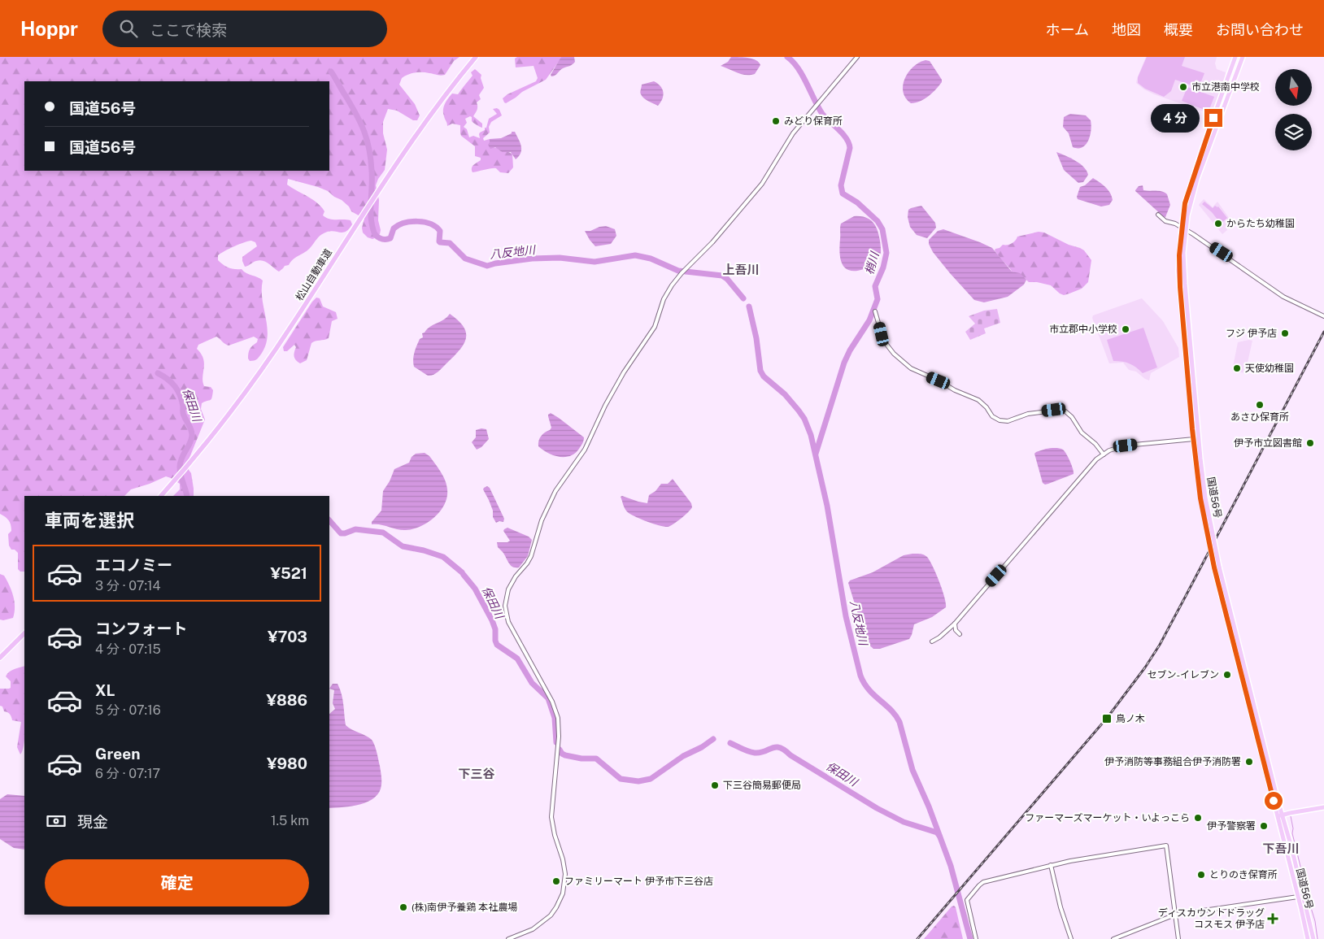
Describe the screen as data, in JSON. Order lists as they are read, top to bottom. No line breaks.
{"streets":{"highway":["松山自動車道","国道56号"]},"districts":["上吾川","下三谷","下吾川"],"water":["八反地川","梢川","保田川"],"places":{"other":["市立港南中学校","みどり保育所","からたち幼稚園","市立郡中小学校","フジ 伊予店","天使幼稚園","あさひ保育所","伊予市立図書館","セブン-イレブン","伊予消防等事務組合伊予消防署","下三谷簡易郵便局","ファーマーズマーケット・いよっこら","伊予警察署","とりのき保育所","ファミリーマート 伊予市下三谷店","(株)南伊予養鶏 本社農場"],"transit":["鳥ノ木"],"health":["ディスカウントドラッグ コスモス 伊予店"]},"north":"bottom","page":{"header":"Hoppr","search":"ここで検索","nav":["ホーム","地図","概要","お問い合わせ"],"banner":["国道56号","国道56号"],"bubble":"4 分","heading":"車両を選択","list":[{"name":"エコノミー","note":"3 分 · 07:14","value":"¥521"},{"name":"コンフォート","note":"4 分 · 07:15","value":"¥703"},{"name":"XL","note":"5 分 · 07:16","value":"¥886"},{"name":"Green","note":"6 分 · 07:17","value":"¥980"}],"pay":["現金","1.5 km"],"buttons":"確定"}}
